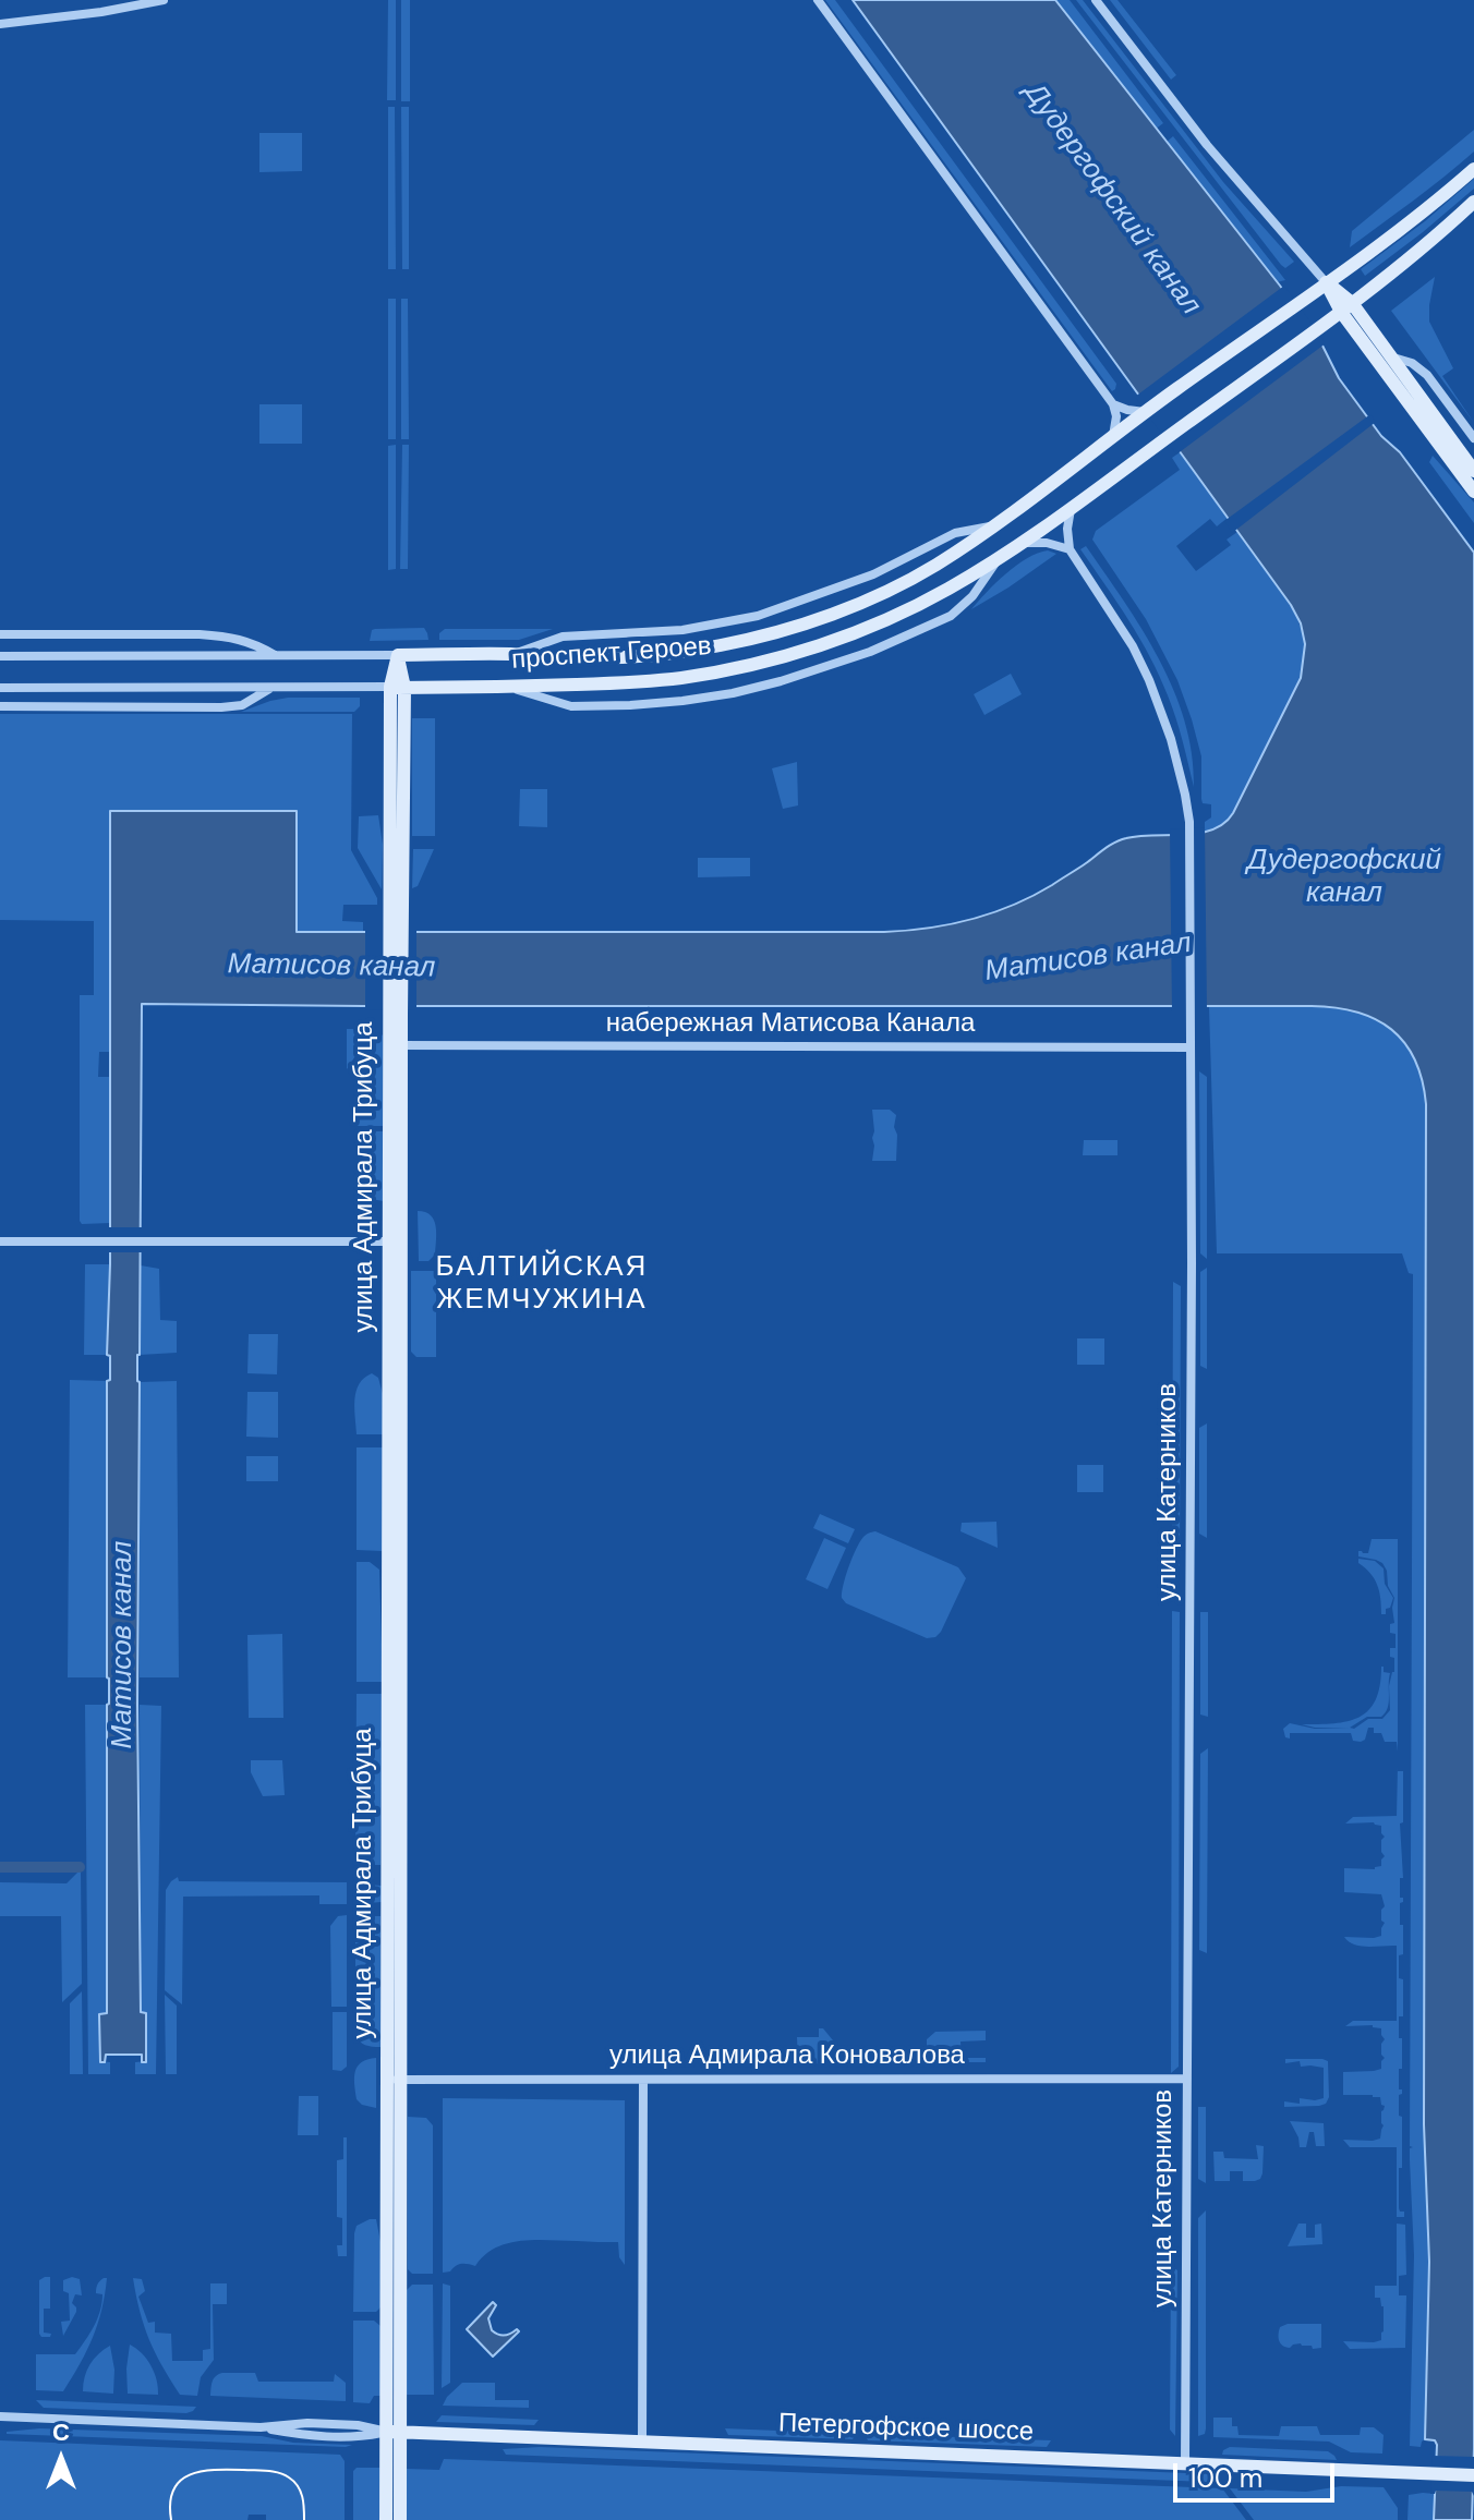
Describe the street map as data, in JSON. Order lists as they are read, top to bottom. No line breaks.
{"streets":{"street":["проспект Героев","набережная Матисова Канала","улица Адмирала Трибуца","улица Катерников","улица Адмирала Коновалова","Петергофское шоссе"]},"crossings":[["проспект Героев","улица Адмирала Трибуца"],["набережная Матисова Канала","улица Адмирала Трибуца"],["набережная Матисова Канала","улица Катерников"],["улица Адмирала Трибуца","улица Адмирала Коновалова"],["улица Адмирала Трибуца","Петергофское шоссе"],["улица Катерников","улица Адмирала Коновалова"],["улица Катерников","Петергофское шоссе"]],"districts":["БАЛТИЙСКАЯ ЖЕМЧУЖИНА"],"water":["Дудергофский канал","Матисов канал"],"scale_bar":"100 m","north":"top"}
